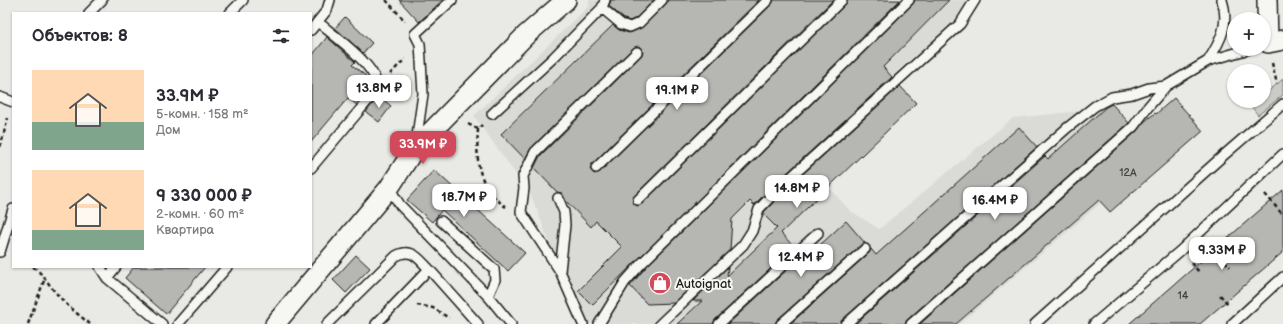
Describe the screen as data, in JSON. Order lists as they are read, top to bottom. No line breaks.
{"places":{"shop":["Autoignat"]},"house_numbers":["12А","14"],"page":{"map_buttons":["+","−"],"heading":"Объектов: 8","list":[{"name":"33.9M ₽","note":"5-комн. · 158 m² · Дом"},{"name":"9 330 000 ₽","note":"2-комн. · 60 m² · Квартира"}],"price":["13.8M ₽","19.1M ₽","33.9M ₽","14.8M ₽","18.7M ₽","16.4M ₽","9.33M ₽","12.4M ₽"]}}
